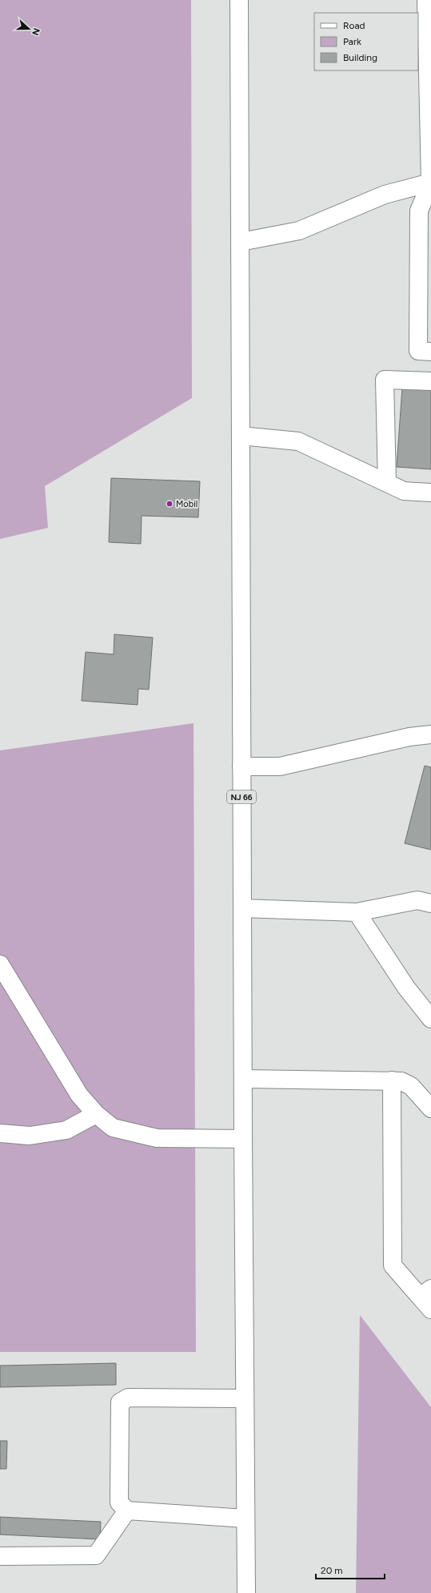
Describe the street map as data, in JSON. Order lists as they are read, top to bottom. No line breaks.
{"streets":{"main road":["NJ 66"]},"places":["Mobil"],"legend":["Road","Park","Building"],"scale_bar":"20 m","north":"right"}
